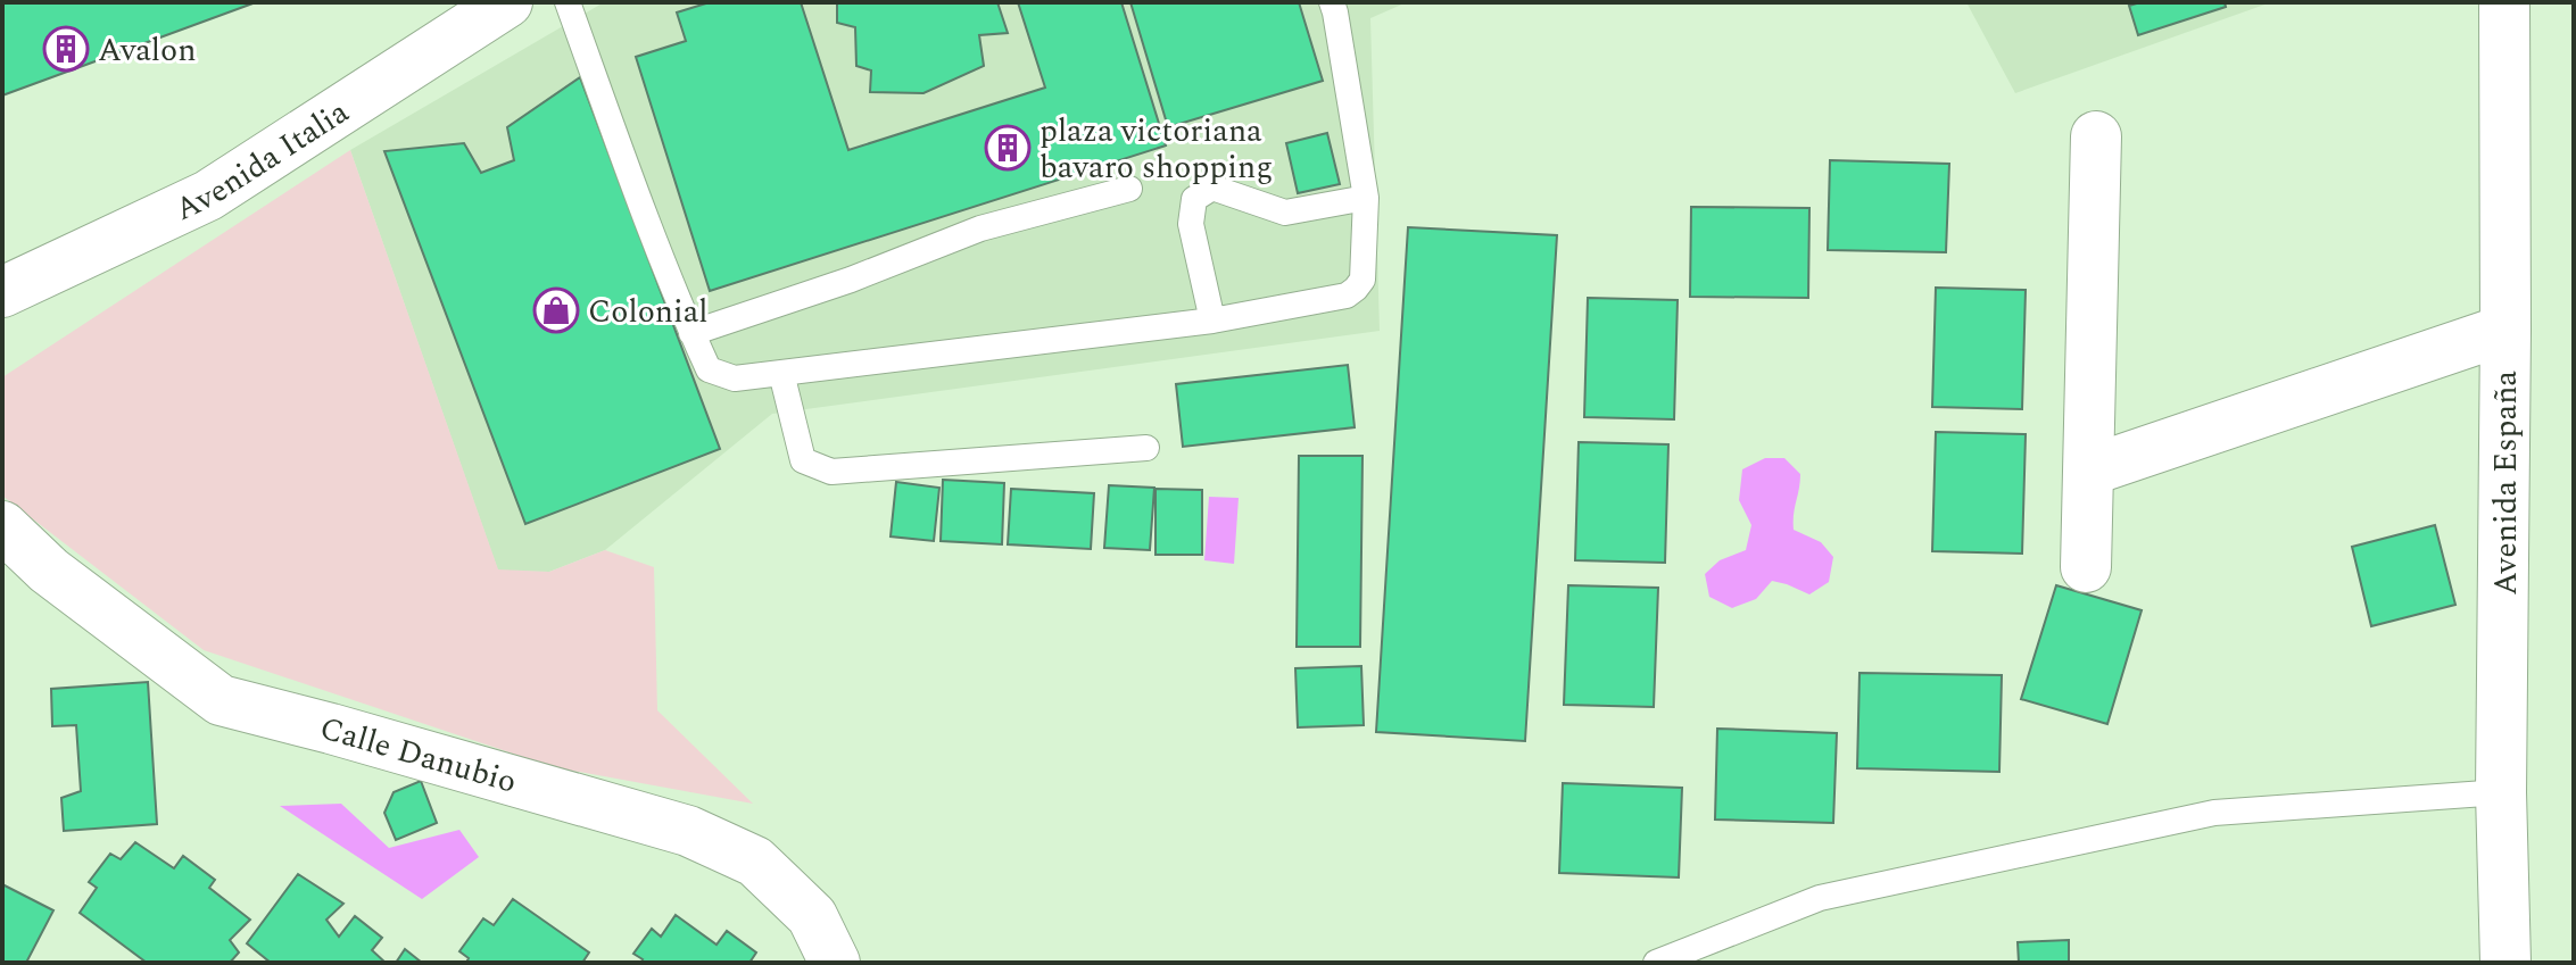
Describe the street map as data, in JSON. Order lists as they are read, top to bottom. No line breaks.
{"streets":{"street":["Avenida Italia","Avenida España","Calle Danubio"]},"places":{"building":["Avalon","plaza victoriana bavaro shopping"],"shop":["Colonial"]}}
